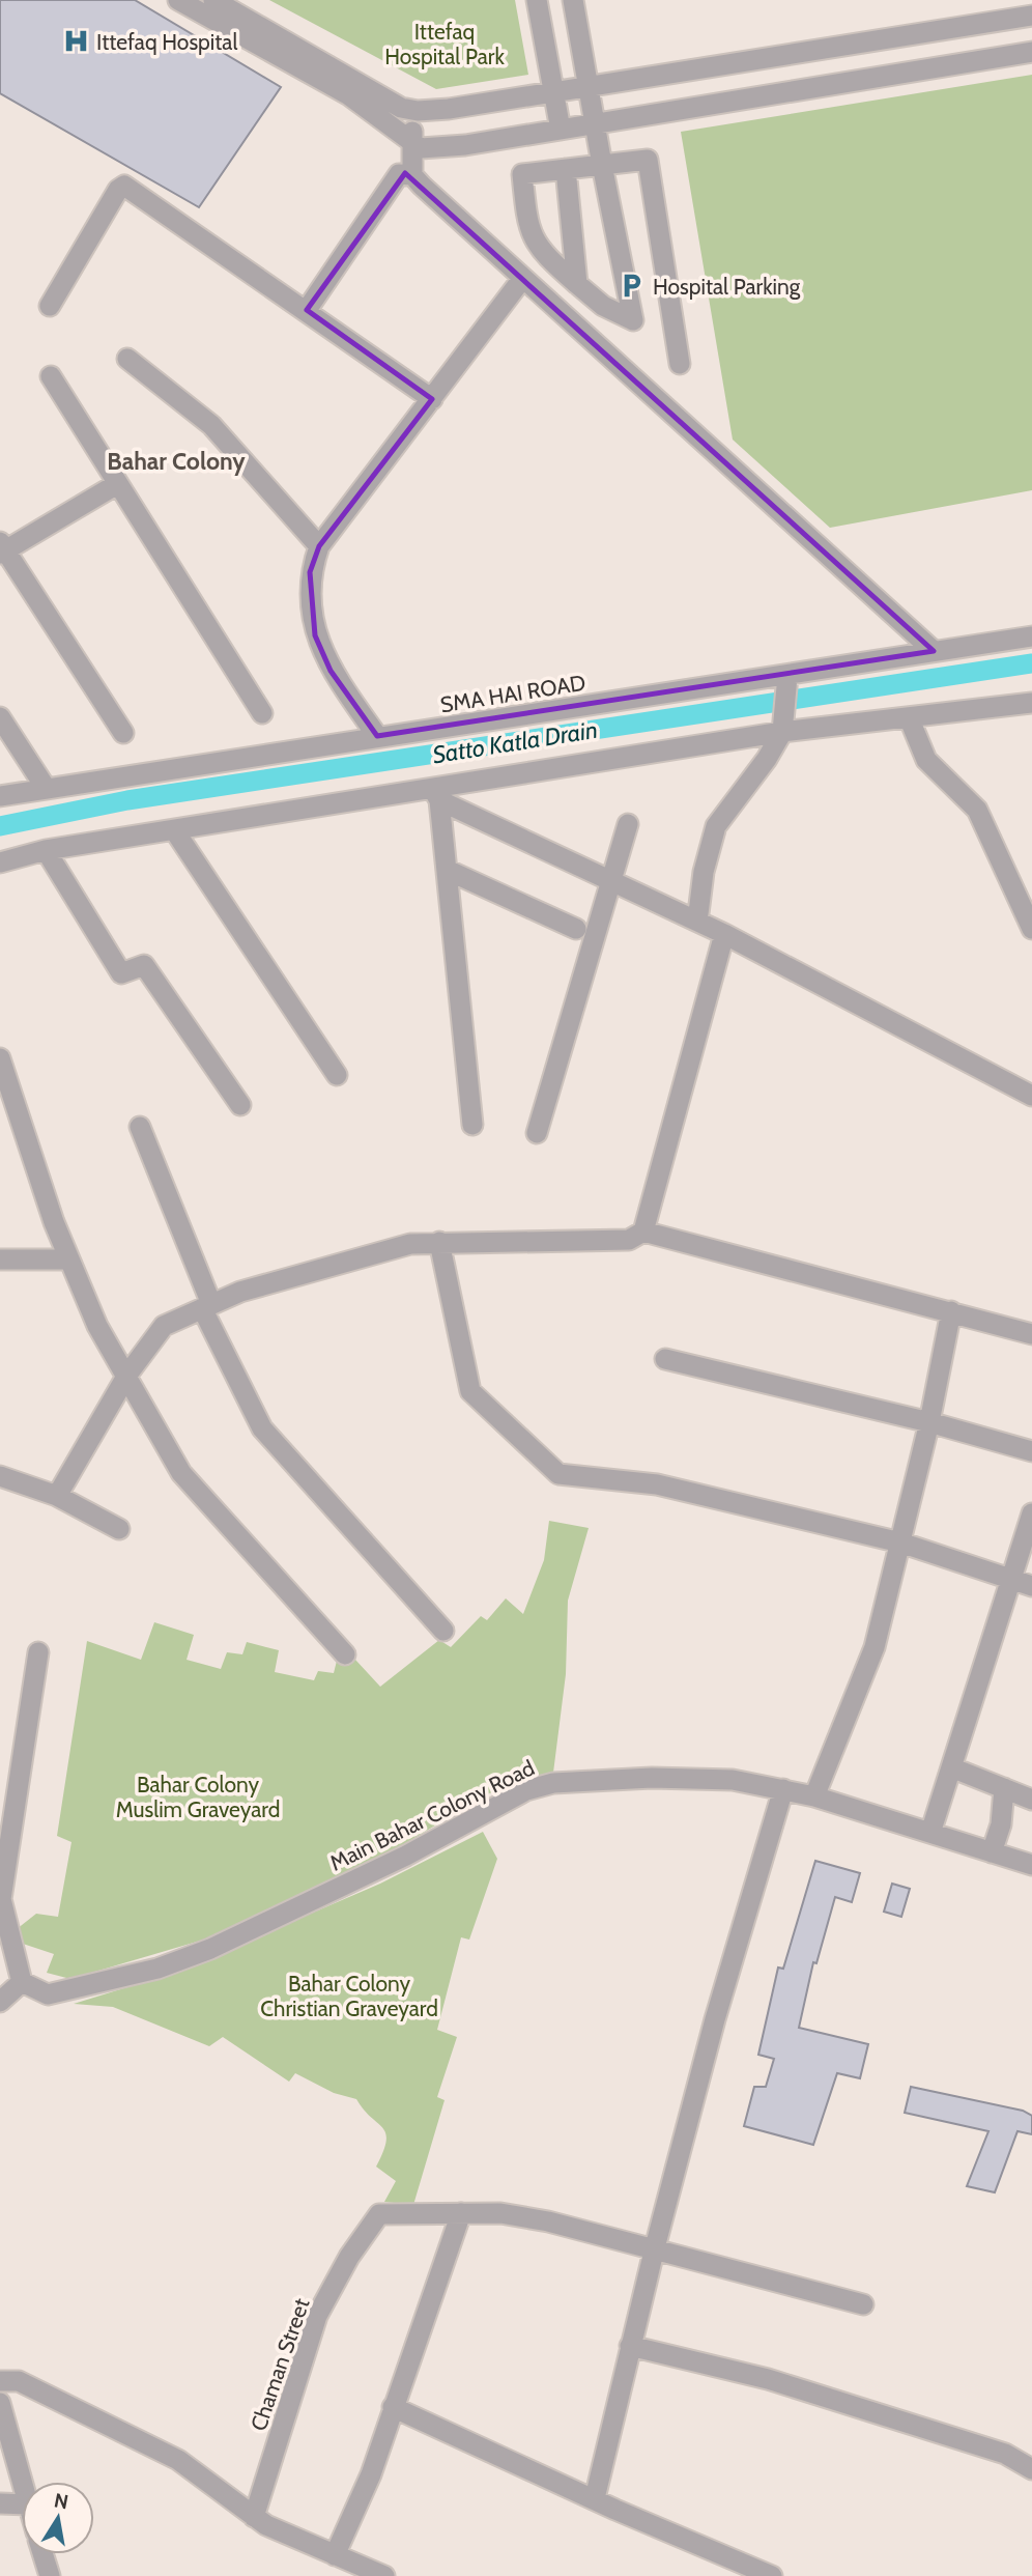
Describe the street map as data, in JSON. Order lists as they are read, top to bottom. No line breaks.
{"streets":{"street":["SMA HAI ROAD","Main Bahar Colony Road","Chaman Street"]},"districts":["Bahar Colony"],"water":["Satto Katla Drain"],"parks":["Ittefaq Hospital Park","Bahar Colony Muslim Graveyard","Bahar Colony Christian Graveyard"],"places":{"hospital":["Ittefaq Hospital"],"parking":["Hospital Parking"]},"north":"top"}
